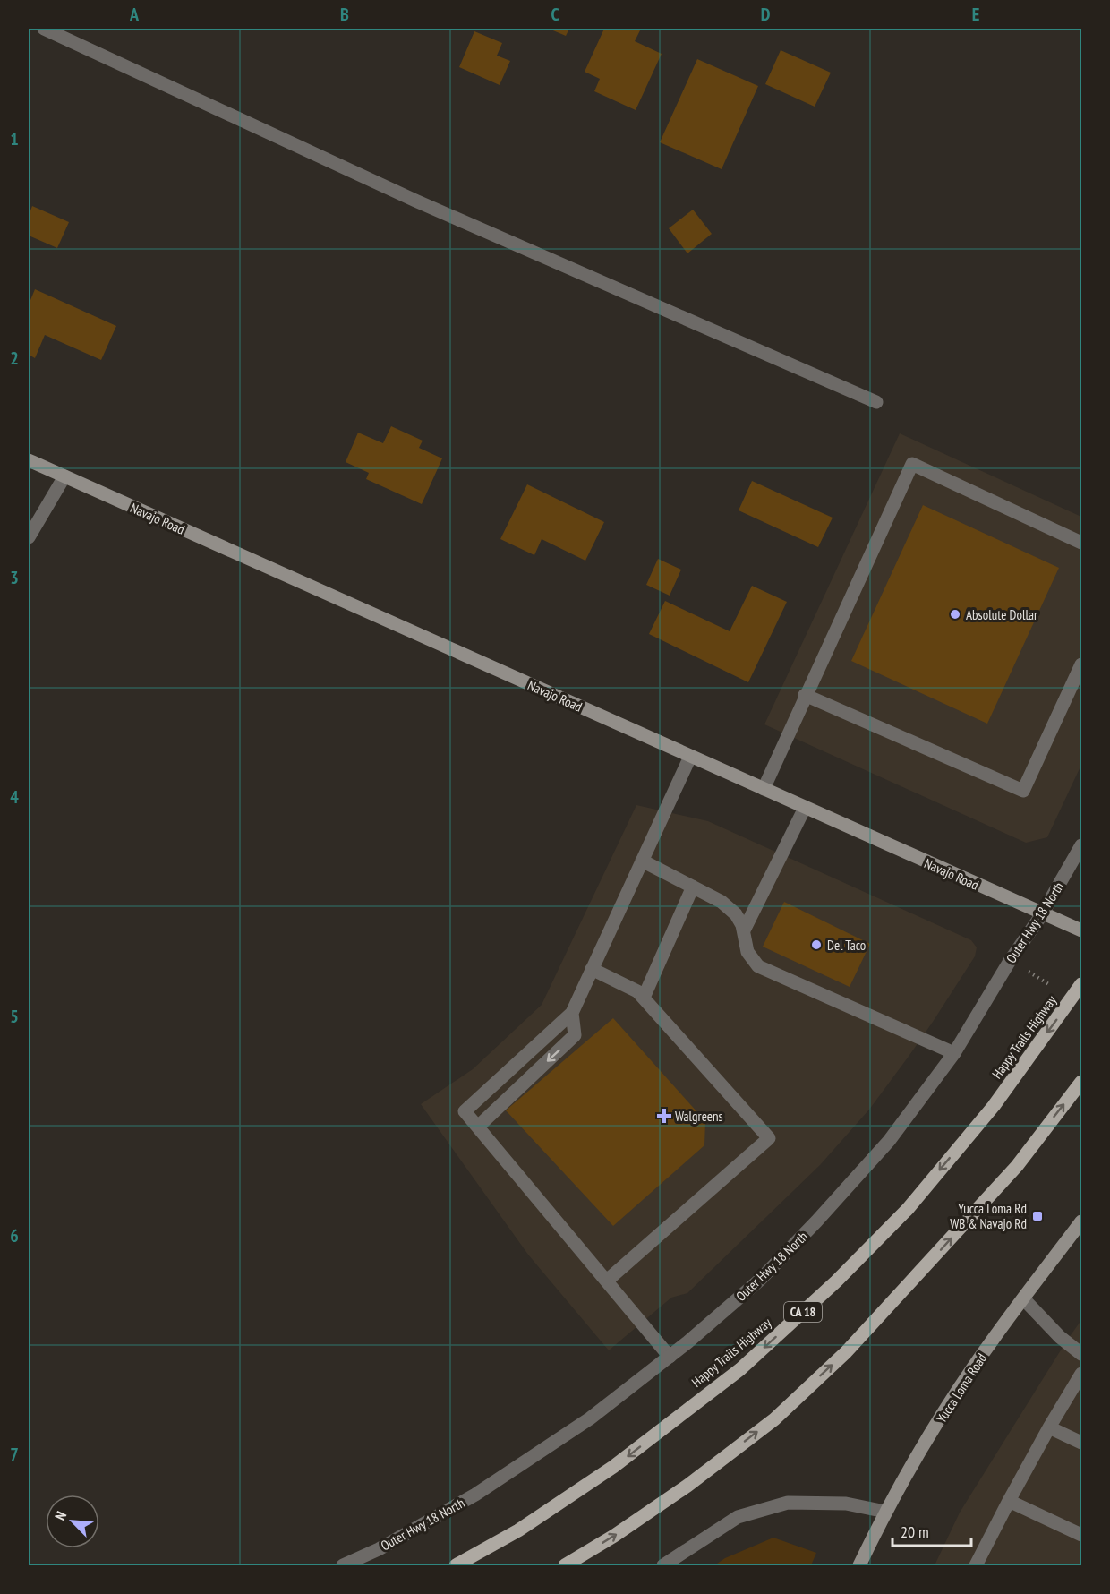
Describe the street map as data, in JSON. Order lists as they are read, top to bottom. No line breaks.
{"streets":{"main road":["Navajo Road","Happy Trails Highway","CA 18","Yucca Loma Road"],"street":["Outer Hwy 18 North"]},"crossings":[["Navajo Road","Outer Hwy 18 North"]],"places":{"other":["Absolute Dollar","Del Taco"],"health":["Walgreens"],"transit":["Yucca Loma Rd WB & Navajo Rd"]},"scale_bar":"20 m","north":"top left","grid":{"columns":["A","B","C","D","E"],"rows":["1","2","3","4","5","6","7"]}}
